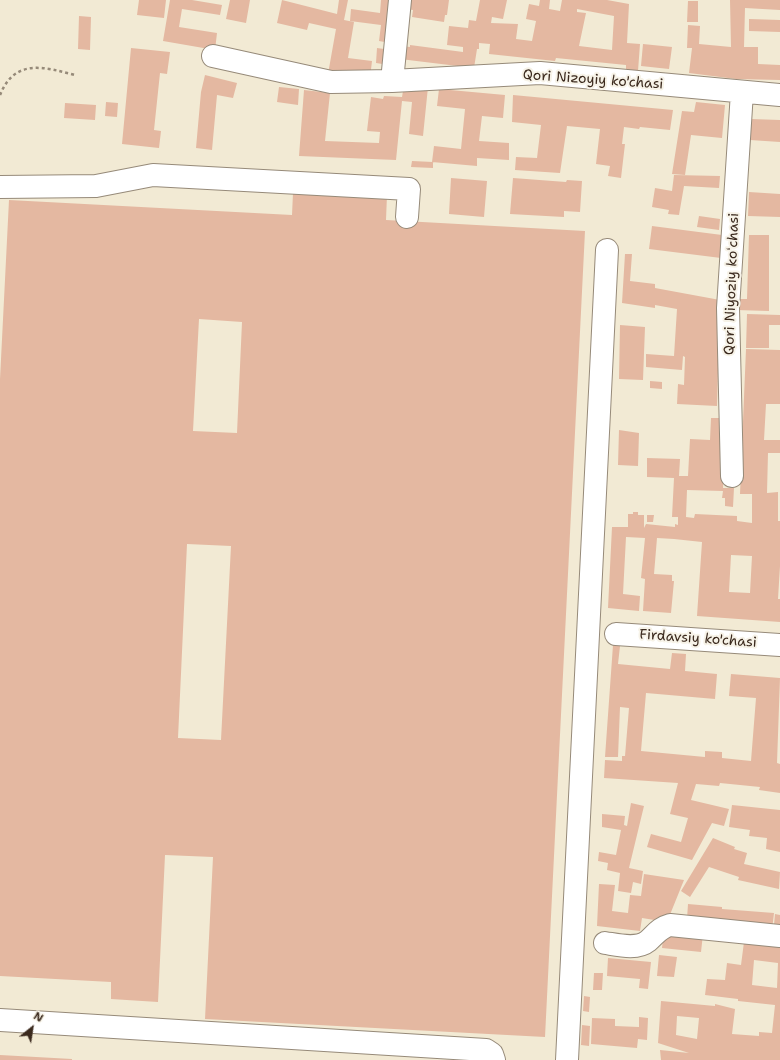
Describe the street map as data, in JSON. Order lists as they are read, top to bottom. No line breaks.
{"streets":{"street":["Qori Nizoyiy ko'chasi","Qori Niyoziy koʻchasi","Firdavsiy ko'chasi"]},"crossings":[["Qori Nizoyiy ko'chasi","Qori Niyoziy koʻchasi"]],"north":"top right"}
